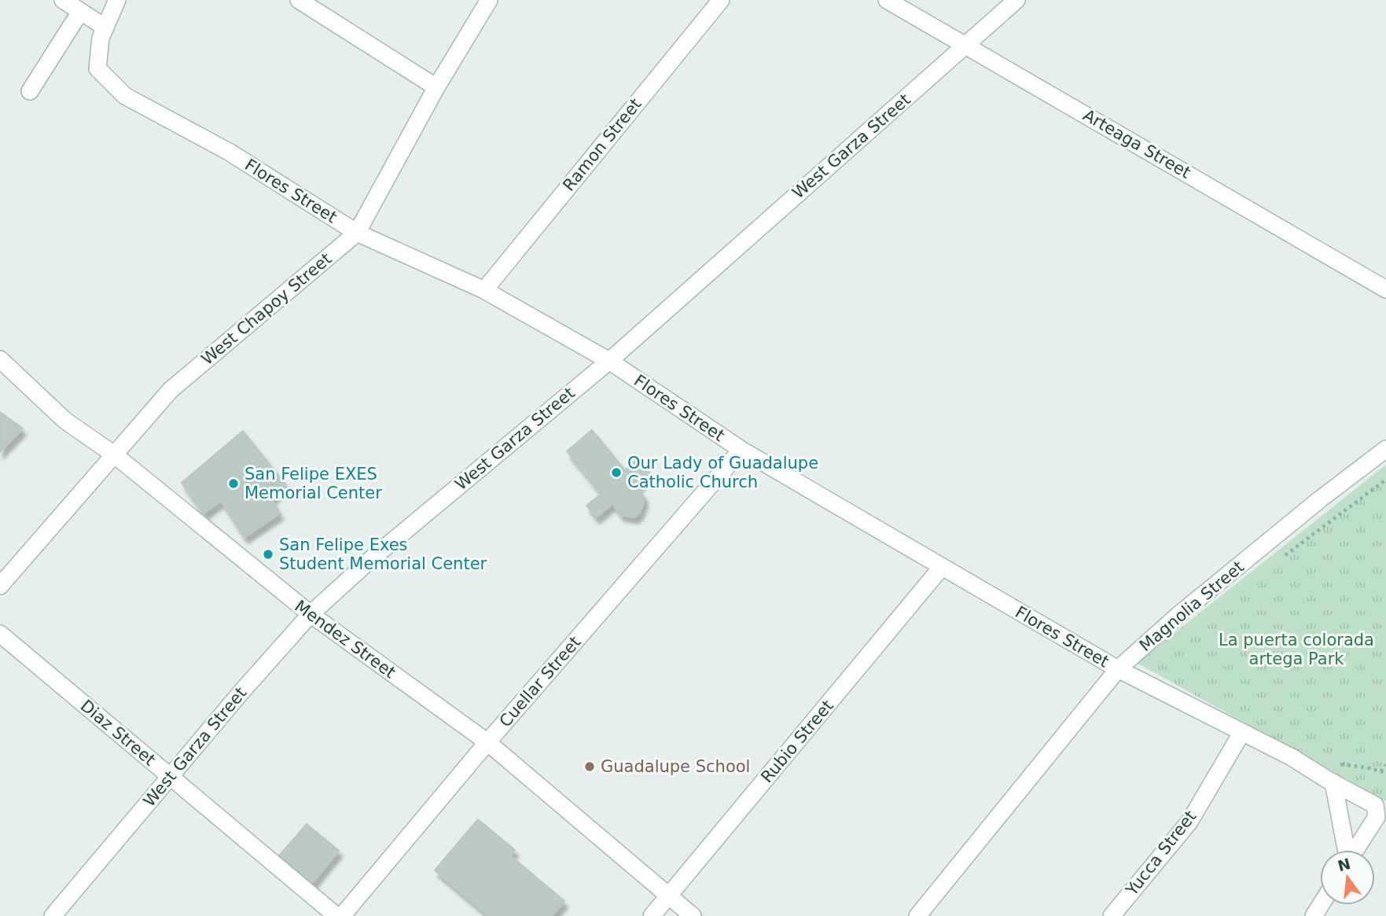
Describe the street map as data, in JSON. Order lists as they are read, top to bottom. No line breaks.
{"streets":{"street":["Arteaga Street","Ramon Street","West Garza Street","Flores Street","West Chapoy Street","Magnolia Street","Mendez Street","Cuellar Street","Diaz Street","Rubio Street","Yucca Street"]},"crossings":[["Arteaga Street","West Garza Street"],["Ramon Street","Flores Street"],["West Garza Street","Flores Street"],["West Garza Street","Mendez Street"],["West Garza Street","Diaz Street"],["Flores Street","West Chapoy Street"],["Flores Street","Magnolia Street"],["Flores Street","Cuellar Street"],["Flores Street","Rubio Street"],["Flores Street","Yucca Street"],["West Chapoy Street","Mendez Street"],["Mendez Street","Cuellar Street"],["Mendez Street","Rubio Street"]],"parks":["La puerta colorada artega Park"],"places":["Our Lady of Guadalupe Catholic Church","San Felipe EXES Memorial Center","San Felipe Exes Student Memorial Center","Guadalupe School"],"north":"top"}
